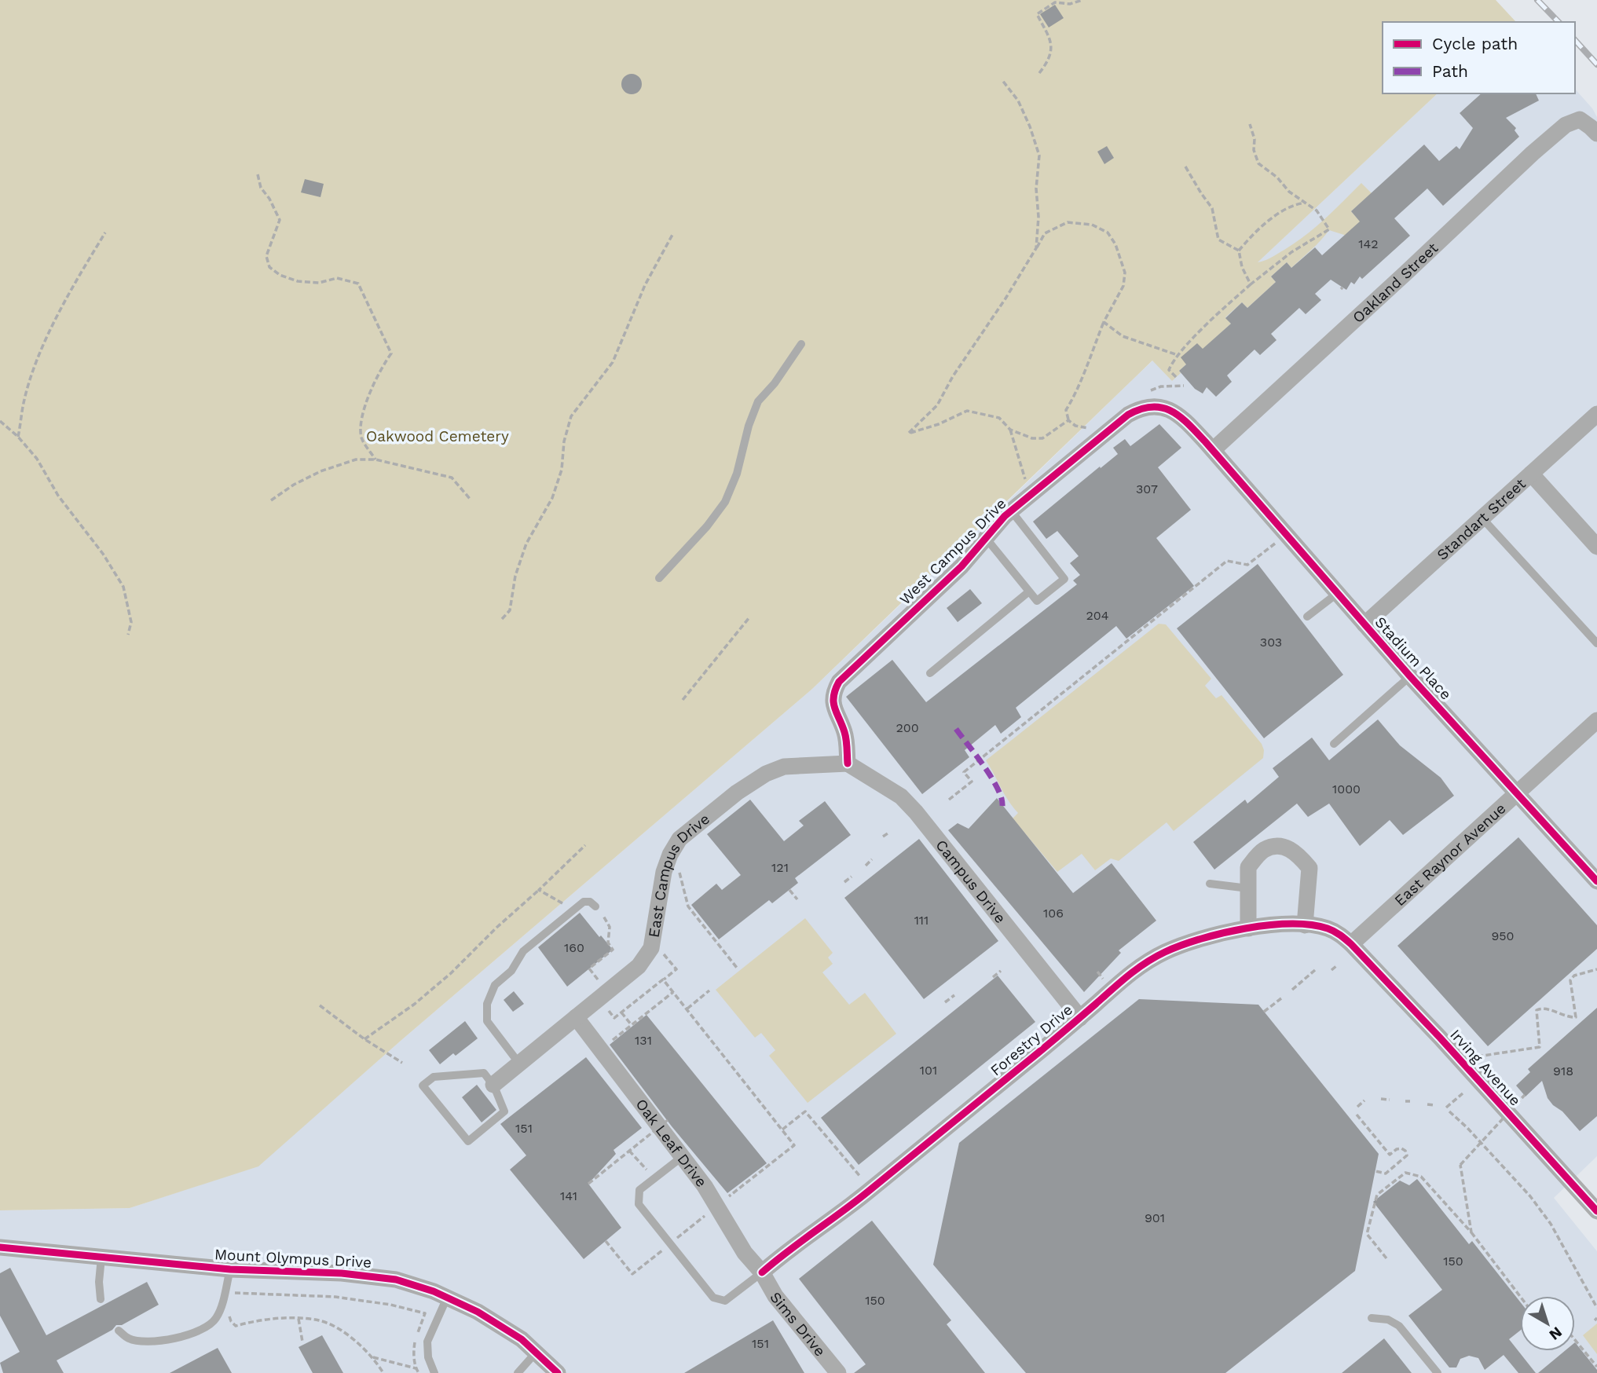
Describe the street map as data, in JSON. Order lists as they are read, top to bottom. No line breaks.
{"streets":{"street":["Oakland Street","Standart Street","West Campus Drive","Stadium Place","East Raynor Avenue","East Campus Drive","Campus Drive","Forestry Drive","Irving Avenue","Oak Leaf Drive","Mount Olympus Drive","Sims Drive"]},"crossings":[["Oakland Street","West Campus Drive"],["Oakland Street","Stadium Place"],["Standart Street","Stadium Place"],["West Campus Drive","Stadium Place"],["West Campus Drive","East Campus Drive"],["West Campus Drive","Campus Drive"],["Stadium Place","East Raynor Avenue"],["East Raynor Avenue","Forestry Drive"],["East Raynor Avenue","Irving Avenue"],["East Campus Drive","Campus Drive"],["East Campus Drive","Oak Leaf Drive"],["Campus Drive","Forestry Drive"],["Forestry Drive","Irving Avenue"],["Forestry Drive","Oak Leaf Drive"],["Forestry Drive","Sims Drive"],["Oak Leaf Drive","Sims Drive"]],"parks":["Oakwood Cemetery"],"house_numbers":["142","307","204","303","200","1000","121","106","111","950","160","131","101","918","151","141","901","150","150","151"],"legend":["Cycle path","Path"],"north":"bottom right"}
